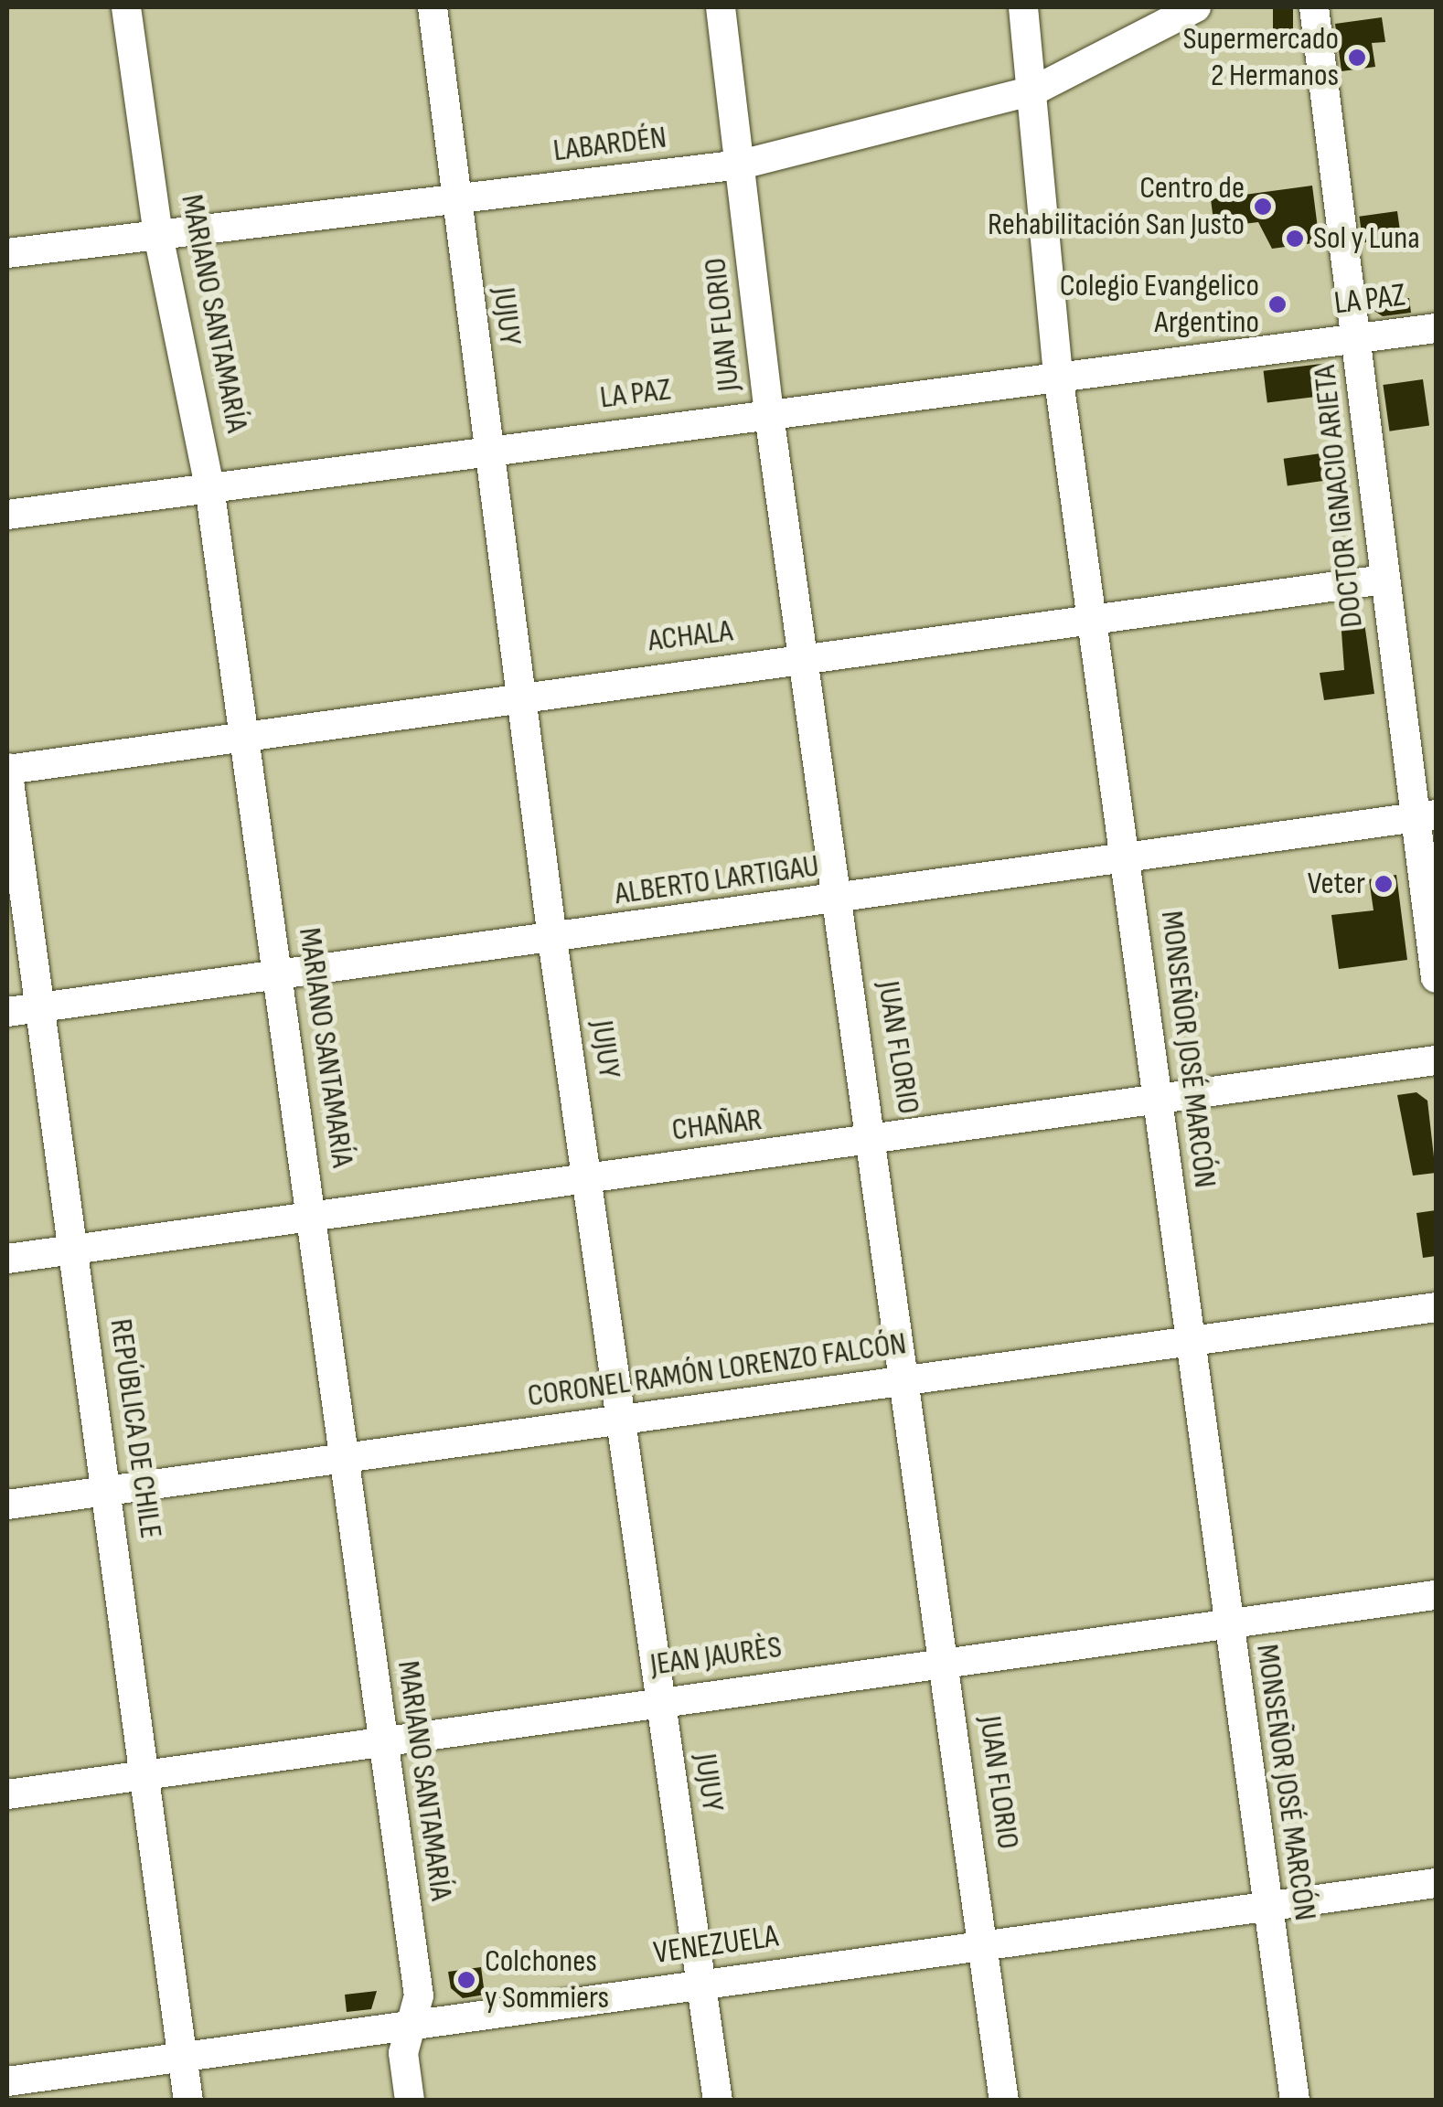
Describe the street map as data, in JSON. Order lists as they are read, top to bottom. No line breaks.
{"streets":{"street":["LABARDÉN","LA PAZ","MARIANO SANTAMARÍA","JUJUY","JUAN FLORIO","DOCTOR IGNACIO ARIETA","ACHALA","ALBERTO LARTIGAU","MONSEÑOR JOSÉ MARCÓN","CHAÑAR","CORONEL RAMÓN LORENZO FALCÓN","REPÚBLICA DE CHILE","JEAN JAURÈS","VENEZUELA"]},"crossings":[["LABARDÉN","MARIANO SANTAMARÍA"],["LABARDÉN","JUJUY"],["LABARDÉN","JUAN FLORIO"],["LABARDÉN","MONSEÑOR JOSÉ MARCÓN"],["LA PAZ","MARIANO SANTAMARÍA"],["LA PAZ","JUJUY"],["LA PAZ","JUAN FLORIO"],["LA PAZ","DOCTOR IGNACIO ARIETA"],["LA PAZ","MONSEÑOR JOSÉ MARCÓN"],["MARIANO SANTAMARÍA","ACHALA"],["MARIANO SANTAMARÍA","ALBERTO LARTIGAU"],["MARIANO SANTAMARÍA","CHAÑAR"],["MARIANO SANTAMARÍA","CORONEL RAMÓN LORENZO FALCÓN"],["MARIANO SANTAMARÍA","JEAN JAURÈS"],["MARIANO SANTAMARÍA","VENEZUELA"],["JUJUY","ACHALA"],["JUJUY","ALBERTO LARTIGAU"],["JUJUY","CHAÑAR"],["JUJUY","CORONEL RAMÓN LORENZO FALCÓN"],["JUJUY","JEAN JAURÈS"],["JUJUY","VENEZUELA"],["JUAN FLORIO","ACHALA"],["JUAN FLORIO","ALBERTO LARTIGAU"],["JUAN FLORIO","CHAÑAR"],["JUAN FLORIO","CORONEL RAMÓN LORENZO FALCÓN"],["JUAN FLORIO","JEAN JAURÈS"],["JUAN FLORIO","VENEZUELA"],["DOCTOR IGNACIO ARIETA","ACHALA"],["DOCTOR IGNACIO ARIETA","ALBERTO LARTIGAU"],["ACHALA","MONSEÑOR JOSÉ MARCÓN"],["ACHALA","REPÚBLICA DE CHILE"],["ALBERTO LARTIGAU","MONSEÑOR JOSÉ MARCÓN"],["ALBERTO LARTIGAU","REPÚBLICA DE CHILE"],["MONSEÑOR JOSÉ MARCÓN","CHAÑAR"],["MONSEÑOR JOSÉ MARCÓN","CORONEL RAMÓN LORENZO FALCÓN"],["MONSEÑOR JOSÉ MARCÓN","JEAN JAURÈS"],["MONSEÑOR JOSÉ MARCÓN","VENEZUELA"],["CHAÑAR","REPÚBLICA DE CHILE"],["CORONEL RAMÓN LORENZO FALCÓN","REPÚBLICA DE CHILE"],["REPÚBLICA DE CHILE","JEAN JAURÈS"],["REPÚBLICA DE CHILE","VENEZUELA"]],"places":["Supermercado 2 Hermanos","Centro de Rehabilitación San Justo","Sol y Luna","Colegio Evangelico Argentino","Veter","Colchones y Sommiers"]}
